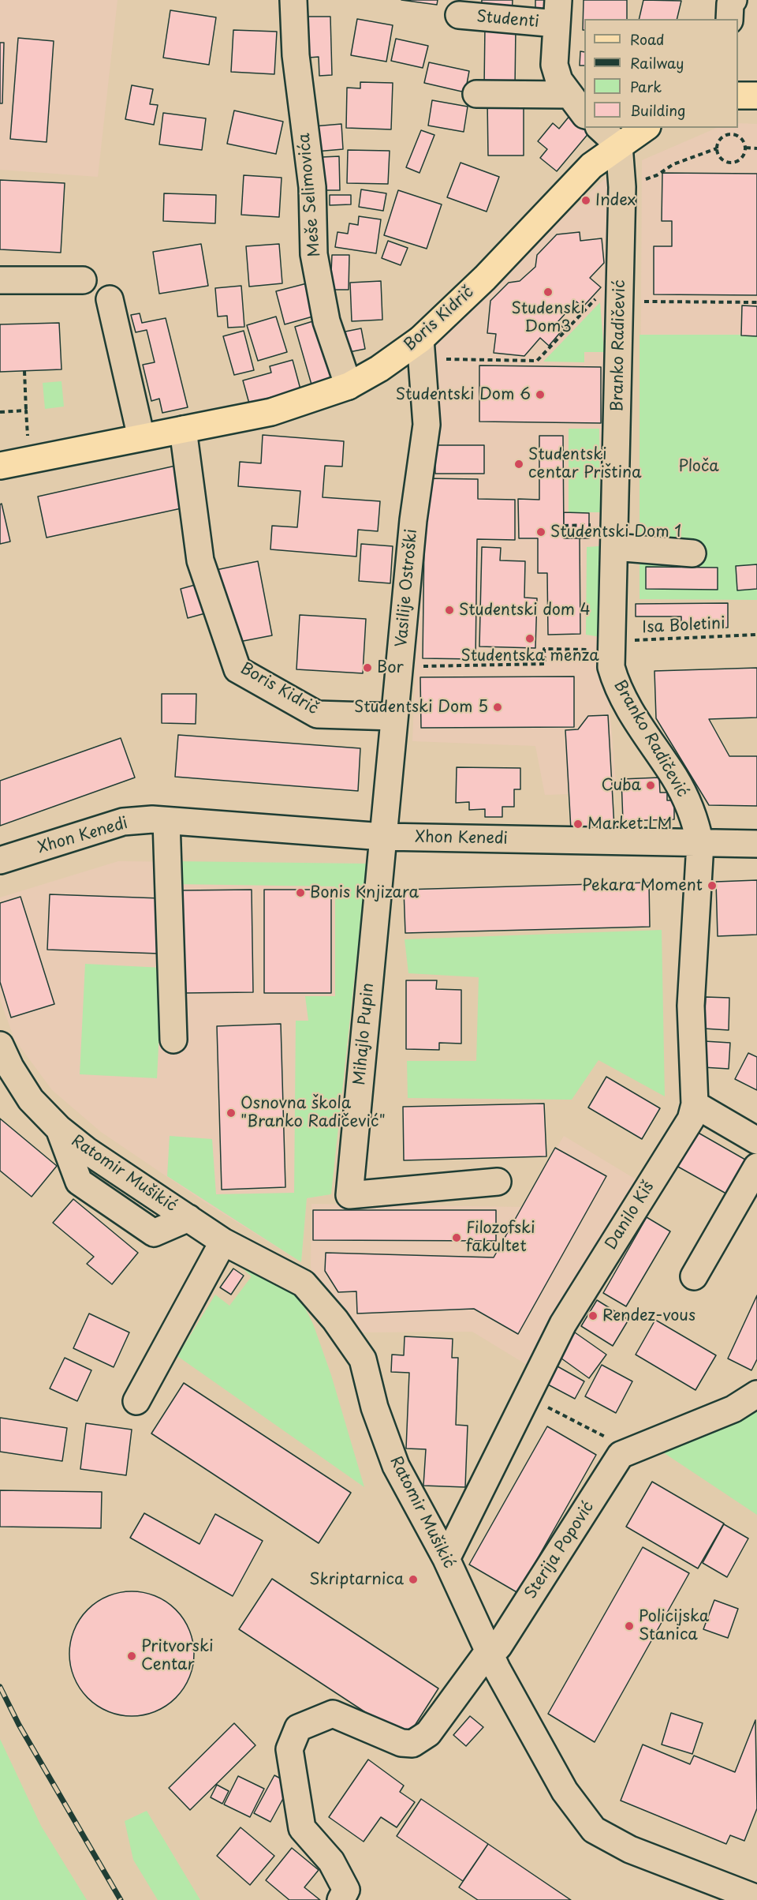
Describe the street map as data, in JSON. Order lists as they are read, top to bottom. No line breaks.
{"streets":{"main road":["Boris Kidrič"],"street":["Studenti","Meše Selimovića","Branko Radičević","Vasilije Ostroški","Xhon Kenedi","Mihajlo Pupin","Ratomir Mušikić","Danilo Kiš","Sterija Popović"],"path":["Isa Boletini"]},"crossings":[["Meše Selimovića","Boris Kidrič"],["Boris Kidrič","Branko Radičević"],["Boris Kidrič","Vasilije Ostroški"],["Branko Radičević","Isa Boletini"],["Branko Radičević","Xhon Kenedi"],["Branko Radičević","Danilo Kiš"],["Vasilije Ostroški","Isa Boletini"],["Vasilije Ostroški","Xhon Kenedi"],["Vasilije Ostroški","Mihajlo Pupin"],["Xhon Kenedi","Mihajlo Pupin"],["Xhon Kenedi","Danilo Kiš"],["Ratomir Mušikić","Danilo Kiš"],["Ratomir Mušikić","Sterija Popović"]],"parks":["Ploča"],"places":["Index","Studenski Dom3","Studentski Dom 6","Studentski centar Priština","Studentski Dom 1","Studentski dom 4","Studentska menza","Bor","Studentski Dom 5","Cuba","Market LM","Pekara Moment","Bonis Knjizara","Osnovna škola \"Branko Radičević\"","Filozofski fakultet","Rendez-vous","Skriptarnica","Policijska Stanica","Pritvorski Centar"],"legend":["Road","Railway","Park","Building"]}
